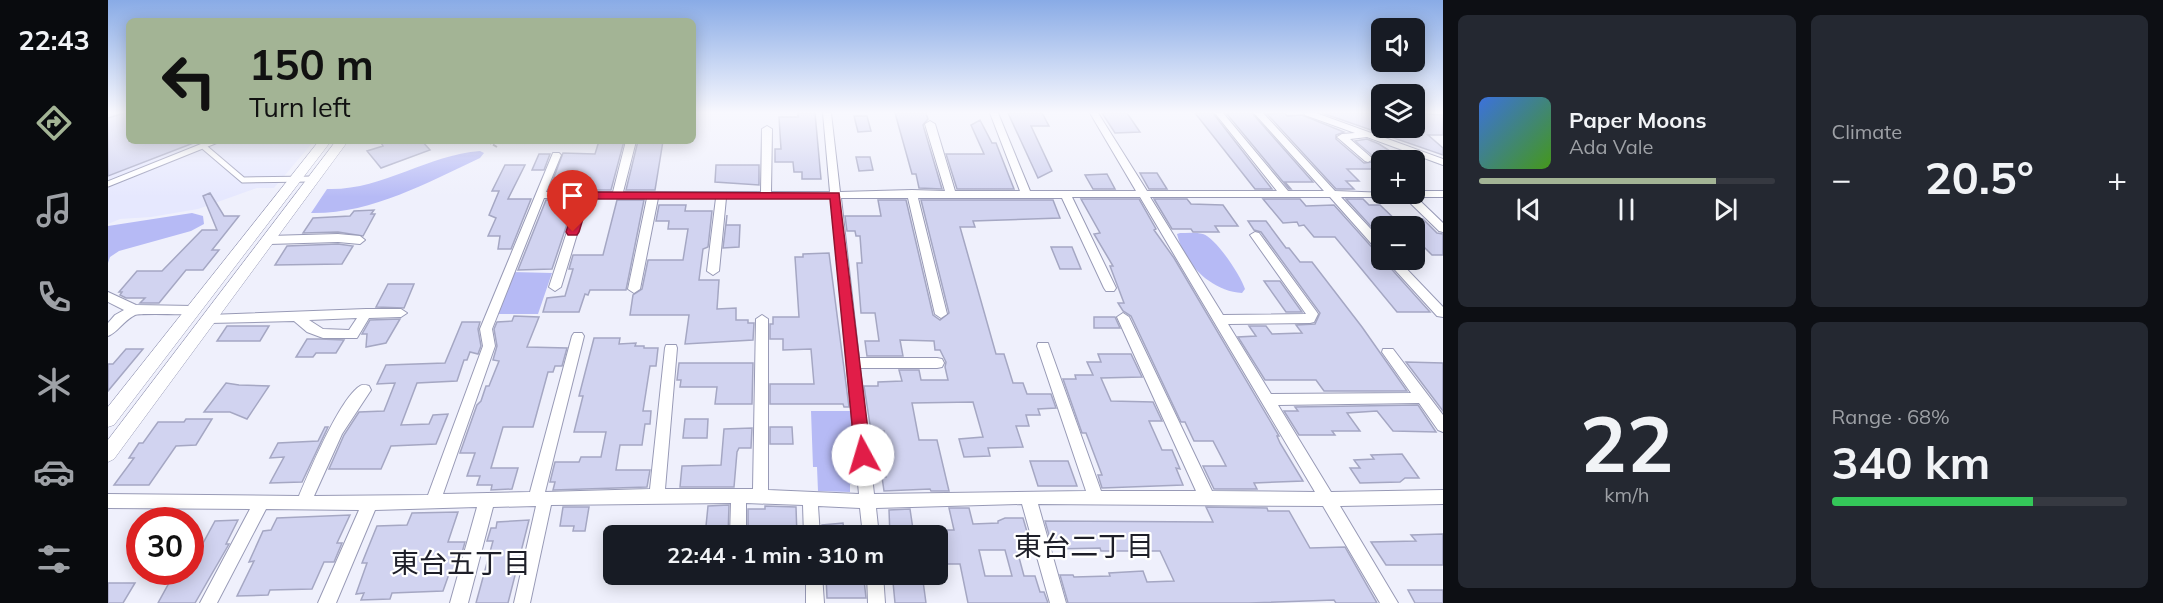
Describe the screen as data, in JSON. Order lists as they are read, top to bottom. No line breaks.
{"districts":["東台二丁目","東台五丁目"],"page":{"tabs":"22:43","tile":["Climate",["22","km/h"],["Range · 68%","340 km"]],"map_buttons":["+","−"],"turn":["150 m","Turn left"],"song":["Paper Moons","Ada Vale"],"heat":["−","20.5°","+"],"limit":"30","trip":"22:44 · 1 min · 310 m"}}
